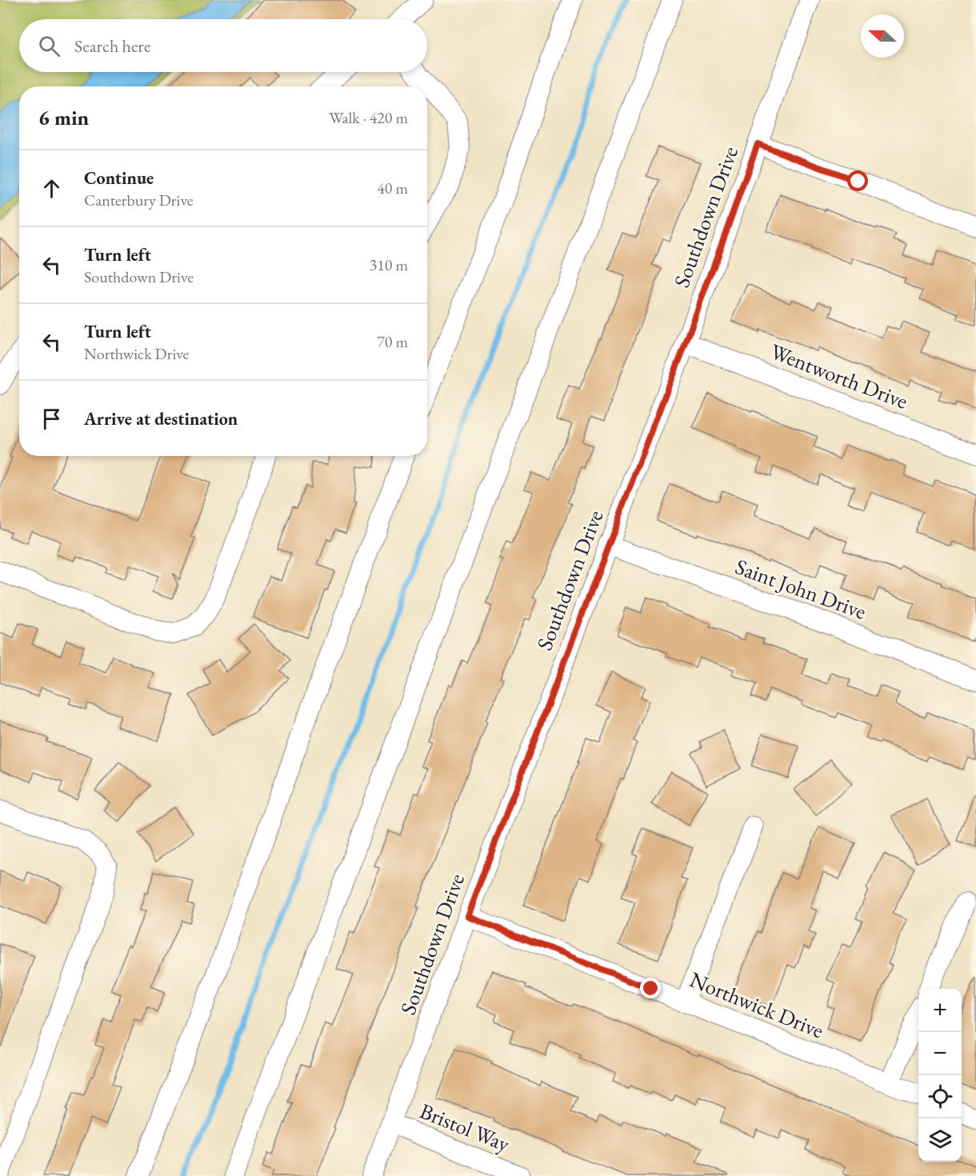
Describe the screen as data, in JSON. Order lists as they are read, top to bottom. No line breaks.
{"streets":{"street":["Southdown Drive","Wentworth Drive","Saint John Drive","Northwick Drive","Bristol Way"]},"crossings":[["Southdown Drive","Wentworth Drive"],["Southdown Drive","Saint John Drive"],["Southdown Drive","Northwick Drive"],["Southdown Drive","Bristol Way"]],"north":"left","page":{"search":"Search here","heading":["6 min","Walk · 420 m"],"list":[["Continue","Canterbury Drive","40 m"],["Turn left","Southdown Drive","310 m"],["Turn left","Northwick Drive","70 m"],"Arrive at destination"],"map_buttons":["+","−"]}}
